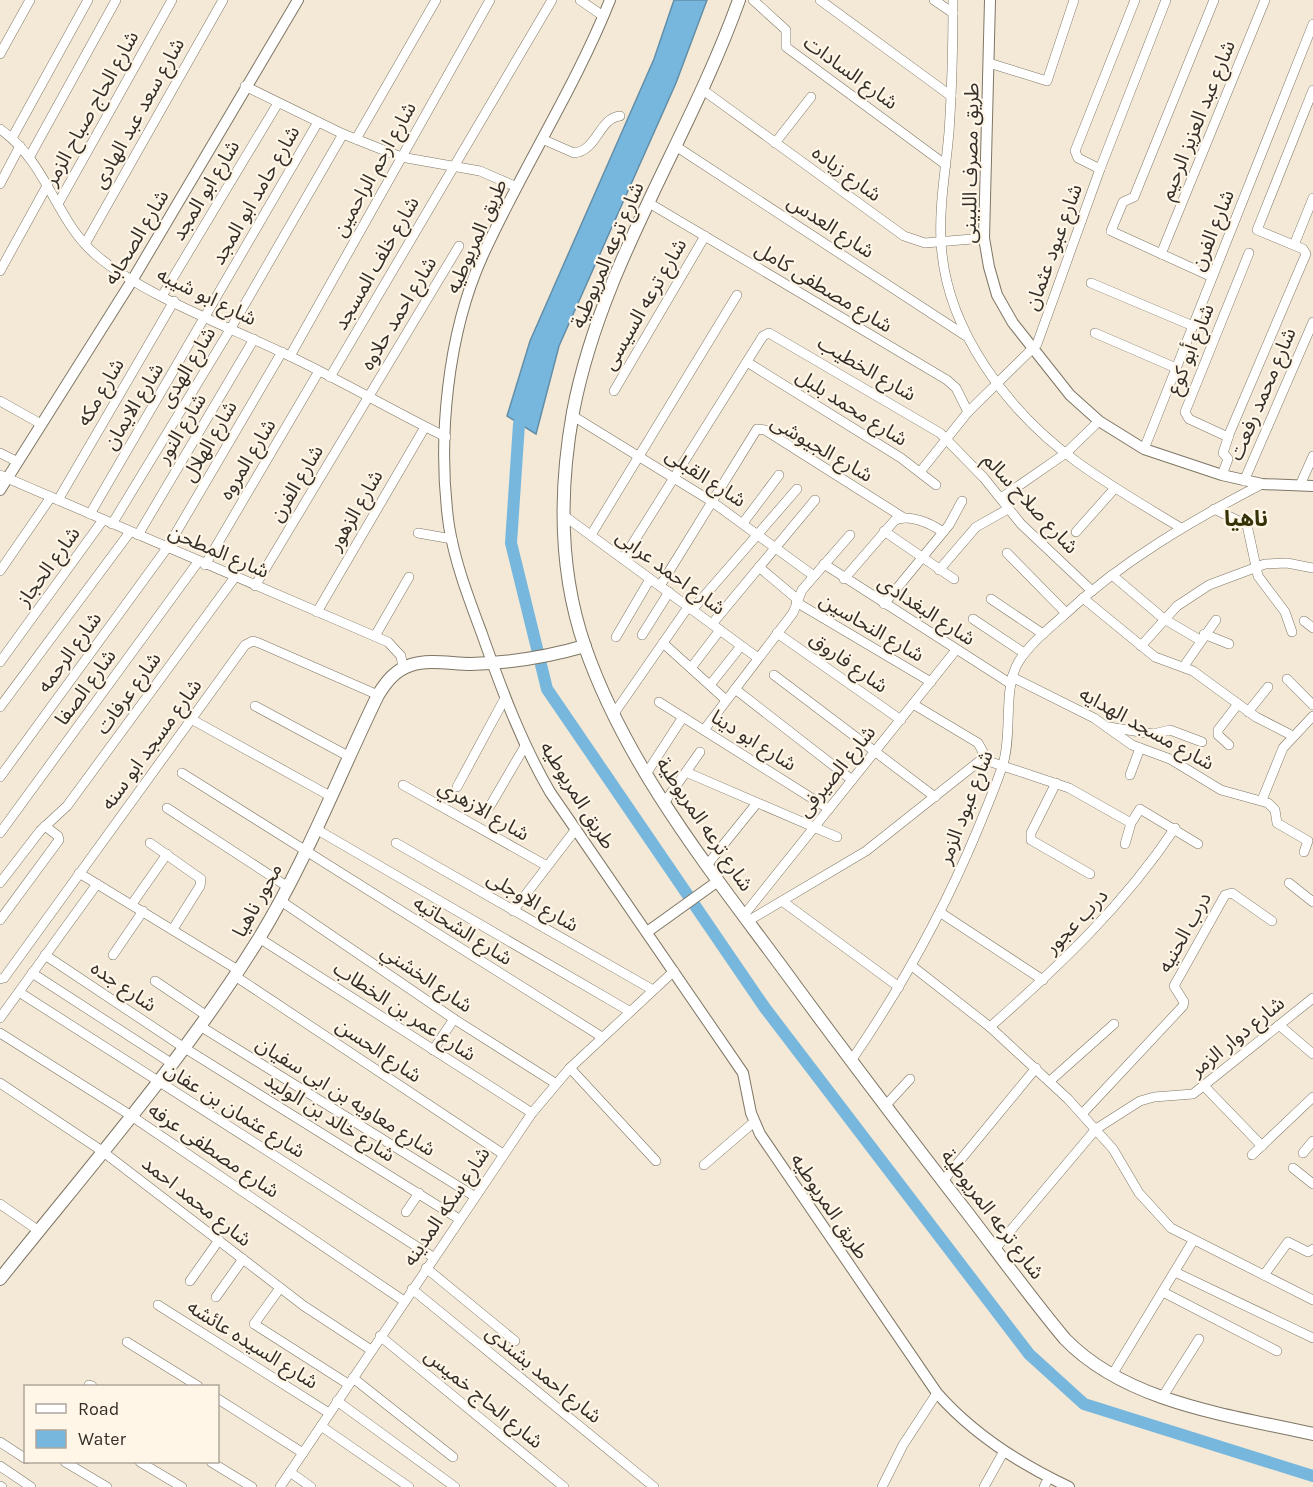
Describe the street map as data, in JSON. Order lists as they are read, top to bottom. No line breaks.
{"streets":{"main road":["شارع ترعه المريوطية","محور ناهيا"],"street":["شارع السادات","شارع الحاج صباح الزمر","شارع سعد عبد الهادى","شارع عبد العزيز الرحيم","طريق مصرف اللبينى","شارع ارحم الراحمين","شارع زياده","شارع ابو المجد","شارع حامد ابو المجد","شارع العدس","شارع الفرن","طريق المريوطيه","شارع الصحابه","شارع عبود عثمان","شارع خلف المسجد","شارع مصطفى كامل","شارع ابو شيبه","شارع ترعه السيسى","شارع احمد حلاوه","شارع أبو كوع","شارع الهدى","شارع الخطيب","شارع مكه","شارع محمد رفعت","شارع الايمان","شارع محمد بلبل","شارع النور","شارع الهلال","شارع الجيوشى","شارع المروه","شارع القبلى","شارع صلاح سالم","شارع الزهور","شارع المطحن","شارع الحجاز","شارع احمد عرابى","شارع البغدادى","شارع النحاسين","شارع الرحمه","شارع فاروق","شارع الصفا","شارع عرفات","شارع مسجد الهدايه","شارع ابو دينا","شارع مسجد ابو سنه","شارع الصيرفى","شارع عبود الزمر","شارع الازهري","شارع الاوجلى","درب عجور","شارع الشحاتيه","درب الحنيه","شارع الخشني","شارع جده","شارع عمر بن الخطاب","شارع دوار الزمر","شارع الحسن","شارع معاويه بن ابى سفيان","شارع عثمان بن عفان","شارع خالد بن الوليد","شارع مصطفى عرفه","شارع محمد احمد","شارع سكه المدينه","شارع السيده عائشه","شارع احمد بشندى","شارع الحاج خميس"]},"crossings":[["شارع السادات","طريق مصرف اللبينى"],["شارع الحاج صباح الزمر","شارع ابو شيبه"],["شارع سعد عبد الهادى","شارع ابو شيبه"],["طريق مصرف اللبينى","شارع زياده"],["طريق مصرف اللبينى","شارع العدس"],["طريق مصرف اللبينى","شارع الفرن"],["طريق مصرف اللبينى","شارع عبود عثمان"],["طريق مصرف اللبينى","شارع محمد رفعت"],["طريق مصرف اللبينى","شارع عبود الزمر"],["شارع ارحم الراحمين","شارع ابو شيبه"],["شارع ارحم الراحمين","شارع الهلال"],["شارع زياده","شارع ترعه المريوطية"],["شارع ابو المجد","شارع ابو شيبه"],["شارع حامد ابو المجد","شارع ابو شيبه"],["شارع حامد ابو المجد","شارع الايمان"],["شارع العدس","شارع ترعه المريوطية"],["شارع الفرن","شارع ابو شيبه"],["شارع الفرن","شارع احمد حلاوه"],["شارع الفرن","شارع المطحن"],["طريق المريوطيه","شارع ابو شيبه"],["طريق المريوطيه","شارع سكه المدينه"],["شارع الصحابه","شارع ابو شيبه"],["شارع الصحابه","شارع المطحن"],["شارع عبود عثمان","شارع مصطفى كامل"],["شارع عبود عثمان","شارع الخطيب"],["شارع عبود عثمان","شارع محمد بلبل"],["شارع عبود عثمان","شارع صلاح سالم"],["شارع ترعه المريوطية","شارع مصطفى كامل"],["شارع ترعه المريوطية","شارع القبلى"],["شارع ترعه المريوطية","شارع احمد عرابى"],["شارع ترعه المريوطية","شارع الصيرفى"],["شارع ترعه المريوطية","شارع عبود الزمر"],["شارع ترعه المريوطية","شارع دوار الزمر"],["شارع خلف المسجد","شارع ابو شيبه"],["شارع مصطفى كامل","شارع ترعه السيسى"],["شارع ابو شيبه","شارع احمد حلاوه"],["شارع ابو شيبه","شارع الهدى"],["شارع ابو شيبه","شارع مكه"],["شارع ابو شيبه","شارع الايمان"],["شارع ابو شيبه","شارع النور"],["شارع ابو شيبه","شارع الهلال"],["شارع ابو شيبه","شارع المروه"],["شارع ابو شيبه","شارع الزهور"],["شارع الهدى","شارع المطحن"],["شارع الهدى","شارع الحجاز"],["شارع الخطيب","شارع محمد بلبل"],["شارع الخطيب","شارع صلاح سالم"],["شارع مكه","شارع المطحن"],["شارع الايمان","شارع المطحن"],["شارع النور","شارع المطحن"],["شارع الهلال","شارع المطحن"],["شارع الهلال","شارع الرحمه"],["شارع الجيوشى","شارع القبلى"],["شارع الجيوشى","شارع احمد عرابى"],["شارع المروه","شارع المطحن"],["شارع المروه","شارع الصفا"],["شارع صلاح سالم","شارع عبود الزمر"],["شارع الزهور","شارع المطحن"],["شارع المطحن","شارع الحجاز"],["شارع المطحن","شارع الرحمه"],["شارع المطحن","شارع الصفا"],["شارع المطحن","شارع عرفات"],["شارع المطحن","محور ناهيا"],["شارع البغدادى","شارع مسجد الهدايه"],["شارع البغدادى","شارع الصيرفى"],["شارع البغدادى","شارع عبود الزمر"],["شارع النحاسين","شارع الصيرفى"],["شارع فاروق","شارع الصيرفى"],["شارع مسجد الهدايه","شارع عبود الزمر"],["شارع ابو دينا","شارع الصيرفى"],["شارع مسجد ابو سنه","محور ناهيا"],["شارع مسجد ابو سنه","شارع الحسن"],["محور ناهيا","شارع الشحاتيه"],["محور ناهيا","شارع الخشني"],["محور ناهيا","شارع جده"],["محور ناهيا","شارع عمر بن الخطاب"],["محور ناهيا","شارع الحسن"],["محور ناهيا","شارع معاويه بن ابى سفيان"],["محور ناهيا","شارع عثمان بن عفان"],["محور ناهيا","شارع خالد بن الوليد"],["محور ناهيا","شارع مصطفى عرفه"],["محور ناهيا","شارع محمد احمد"],["شارع الاوجلى","شارع سكه المدينه"],["شارع الشحاتيه","شارع سكه المدينه"],["شارع الخشني","شارع سكه المدينه"],["شارع جده","شارع خالد بن الوليد"],["شارع عمر بن الخطاب","شارع سكه المدينه"],["شارع الحسن","شارع سكه المدينه"],["شارع معاويه بن ابى سفيان","شارع سكه المدينه"],["شارع عثمان بن عفان","شارع سكه المدينه"],["شارع خالد بن الوليد","شارع سكه المدينه"],["شارع مصطفى عرفه","شارع سكه المدينه"],["شارع محمد احمد","شارع سكه المدينه"],["شارع سكه المدينه","شارع السيده عائشه"],["شارع سكه المدينه","شارع احمد بشندى"],["شارع سكه المدينه","شارع الحاج خميس"]],"districts":["ناهيا"],"legend":["Road","Water"]}
